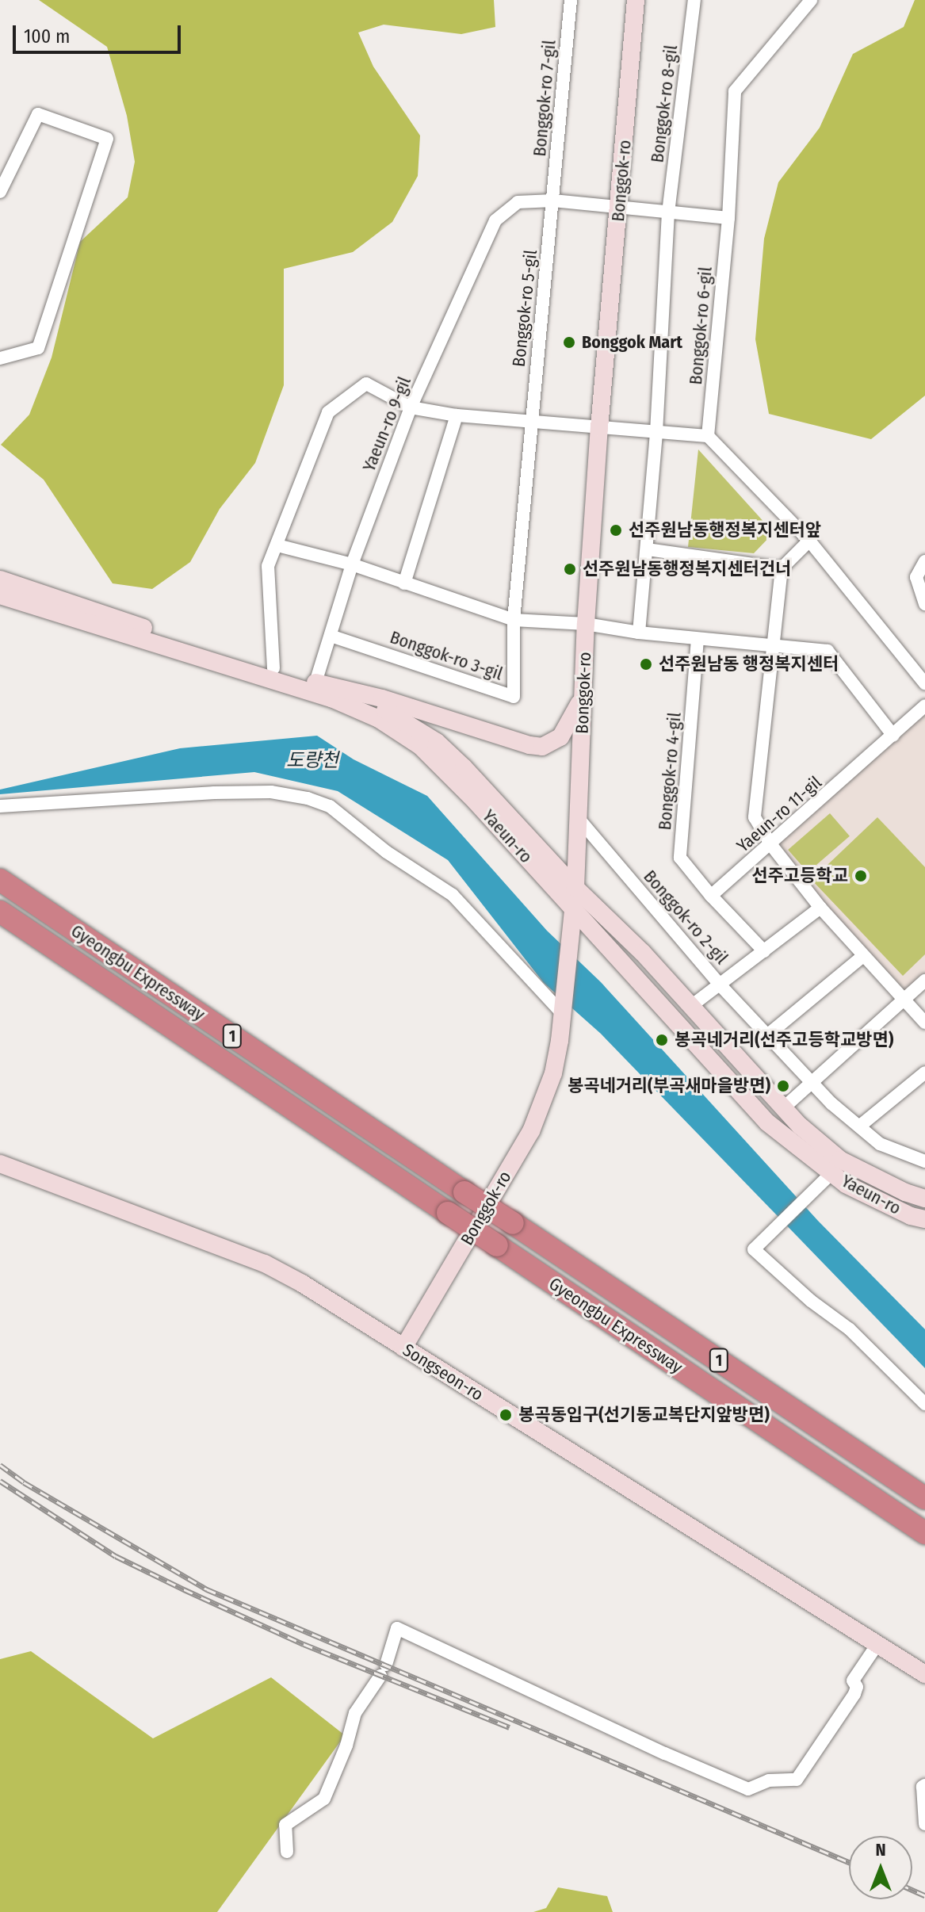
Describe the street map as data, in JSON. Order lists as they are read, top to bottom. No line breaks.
{"streets":{"highway":["Gyeongbu Expressway","1"],"main road":["Bonggok-ro","Yaeun-ro","Songseon-ro"],"street":["Bonggok-ro 7-gil","Bonggok-ro 8-gil","Bonggok-ro 5-gil","Bonggok-ro 6-gil","Yaeun-ro 9-gil","Bonggok-ro 3-gil","Bonggok-ro 4-gil","Yaeun-ro 11-gil","Bonggok-ro 2-gil"]},"crossings":[["Bonggok-ro 7-gil","Bonggok-ro 5-gil"],["Bonggok-ro 7-gil","Yaeun-ro 9-gil"],["Bonggok-ro 8-gil","Bonggok-ro 6-gil"],["Bonggok-ro","Yaeun-ro"],["Bonggok-ro","Bonggok-ro 2-gil"],["Bonggok-ro","Songseon-ro"],["Bonggok-ro 5-gil","Yaeun-ro 9-gil"],["Bonggok-ro 5-gil","Bonggok-ro 3-gil"],["Yaeun-ro 9-gil","Bonggok-ro 3-gil"],["Yaeun-ro 9-gil","Yaeun-ro"],["Bonggok-ro 4-gil","Yaeun-ro 11-gil"]],"water":["도량천"],"places":["Bonggok Mart","선주원남동행정복지센터앞","선주원남동행정복지센터건너","선주원남동 행정복지센터","선주고등학교","봉곡네거리(선주고등학교방면)","봉곡네거리(부곡새마을방면)","봉곡동입구(선기동교복단지앞방면)"],"scale_bar":"100 m","north":"top"}
